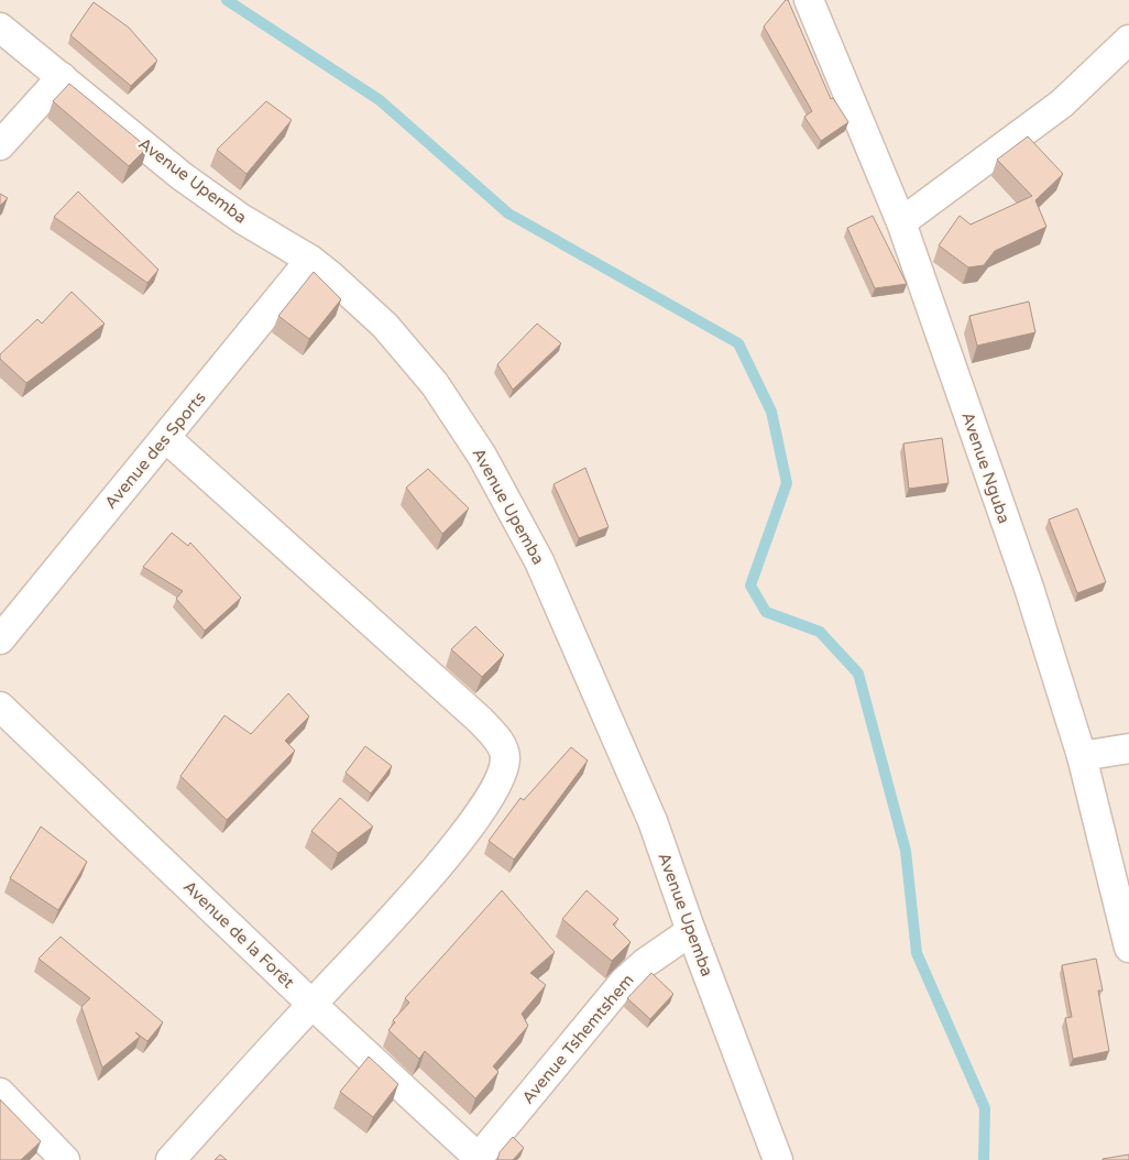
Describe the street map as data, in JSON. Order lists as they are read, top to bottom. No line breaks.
{"streets":{"street":["Avenue Upemba","Avenue des Sports","Avenue Nguba","Avenue de la Forêt","Avenue Tshemtshem"]},"crossings":[["Avenue Upemba","Avenue des Sports"],["Avenue Upemba","Avenue Tshemtshem"],["Avenue de la Forêt","Avenue Tshemtshem"]]}
